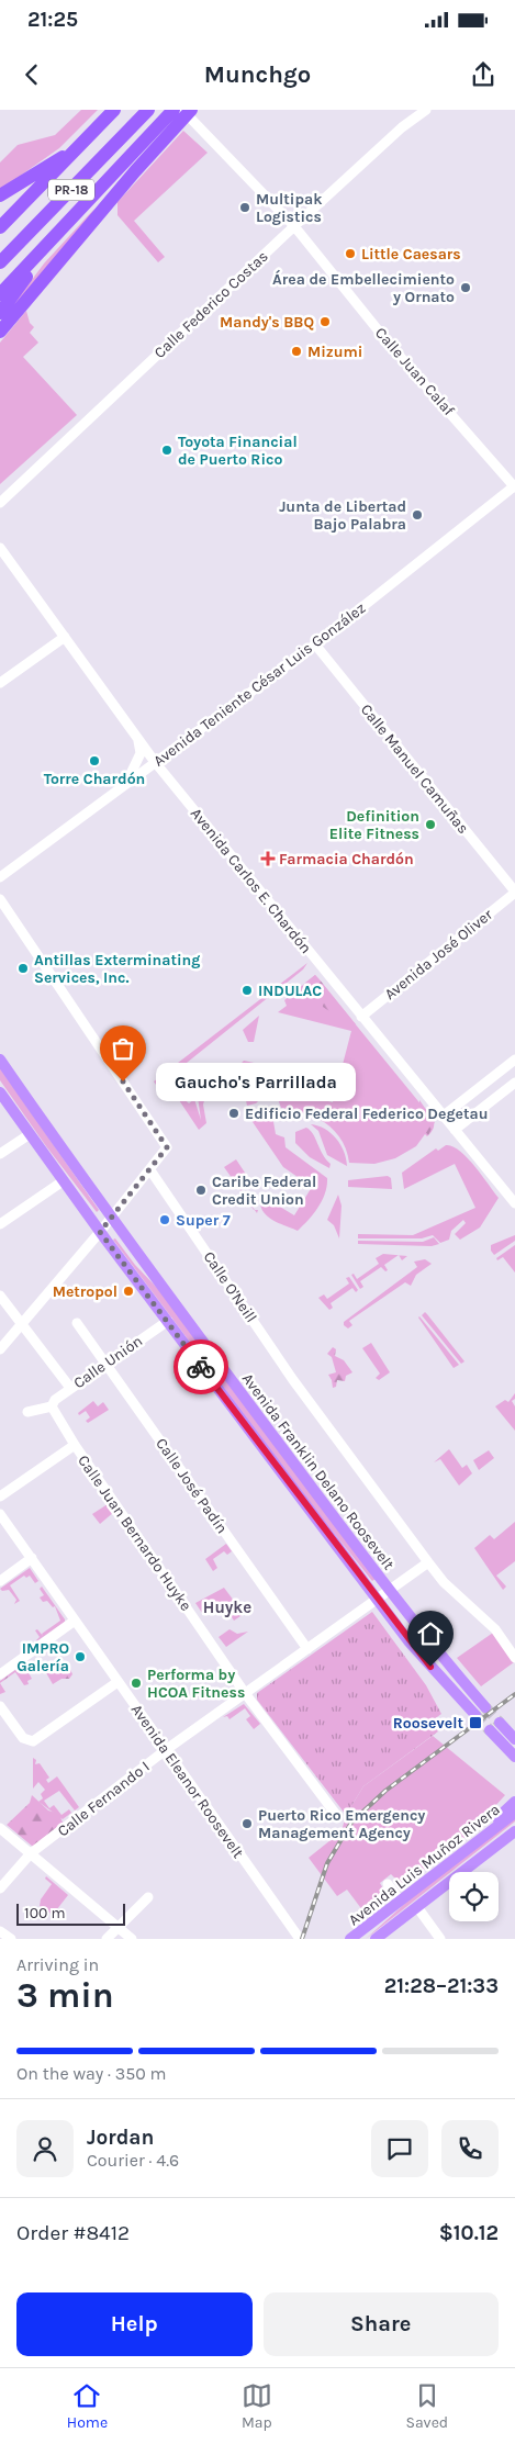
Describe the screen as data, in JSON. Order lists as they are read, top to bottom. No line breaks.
{"streets":{"highway":["PR-18"],"main road":["Avenida Franklin Delano Roosevelt","Avenida Luis Muñoz Rivera"],"street":["Calle Federico Costas","Calle Juan Calaf","Avenida Teniente César Luis González","Calle Manuel Camuñas","Avenida Carlos E. Chardón","Avenida José Oliver","Calle O'Neill","Calle Unión","Calle José Padín","Calle Juan Bernardo Huyke","Avenida Eleanor Roosevelt","Calle Fernando I"]},"crossings":[["Calle Federico Costas","Calle Juan Calaf"],["Calle Juan Calaf","Avenida Teniente César Luis González"],["Avenida Teniente César Luis González","Calle Manuel Camuñas"],["Avenida Teniente César Luis González","Avenida Carlos E. Chardón"],["Calle Manuel Camuñas","Avenida José Oliver"],["Avenida Carlos E. Chardón","Avenida José Oliver"],["Calle O'Neill","Calle Fernando I"],["Calle Unión","Avenida Franklin Delano Roosevelt"],["Calle Unión","Calle José Padín"],["Calle Unión","Calle Juan Bernardo Huyke"],["Avenida Franklin Delano Roosevelt","Calle Fernando I"],["Calle José Padín","Calle Fernando I"],["Calle Juan Bernardo Huyke","Calle Fernando I"],["Avenida Eleanor Roosevelt","Calle Fernando I"]],"districts":["Huyke"],"places":{"other":["Multipak Logistics","Little Caesars","Área de Embellecimiento y Ornato","Mandy's BBQ","Mizumi","Toyota Financial de Puerto Rico","Junta de Libertad Bajo Palabra","Torre Chardón","Definition Elite Fitness","Antillas Exterminating Services, Inc.","INDULAC","Gaucho's Parrillada","Edificio Federal Federico Degetau","Caribe Federal Credit Union","Super 7","Metropol","IMPRO Galería","Performa by HCOA Fitness","Puerto Rico Emergency Management Agency"],"health":["Farmacia Chardón"],"transit":["Roosevelt"]},"scale_bar":"100 m","page":{"status":"21:25","header":"Munchgo","bubble":"Gaucho's Parrillada","scale":"100 m","heading":["3 min","Arriving in","21:28–21:33"],"panel":["Jordan","Courier · 4.6","Order #8412","$10.12"],"bar":"On the way · 350 m","buttons":["Help","Share"],"tabs":["Home","Map","Saved"]}}
